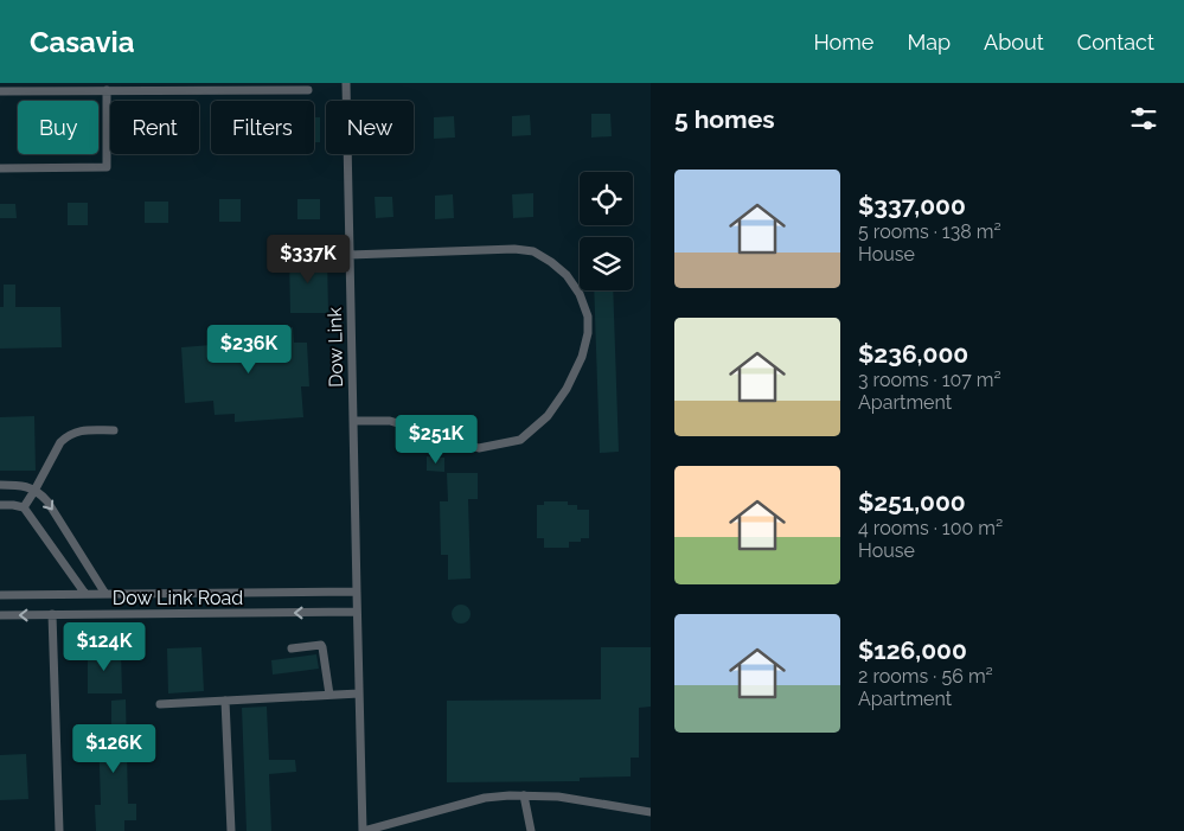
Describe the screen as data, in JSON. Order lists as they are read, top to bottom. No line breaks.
{"streets":{"lane":["Dow Link","Dow Link Road"]},"crossings":[["Dow Link","Dow Link Road"]],"page":{"header":"Casavia","nav":["Home","Map","About","Contact"],"heading":"5 homes","chip":["Buy","Rent","Filters","New"],"list":[{"name":"$337,000","note":"5 rooms · 138 m² · House"},{"name":"$236,000","note":"3 rooms · 107 m² · Apartment"},{"name":"$251,000","note":"4 rooms · 100 m² · House"},{"name":"$126,000","note":"2 rooms · 56 m² · Apartment"}],"price":["$337K","$236K","$251K","$124K","$126K"]}}
